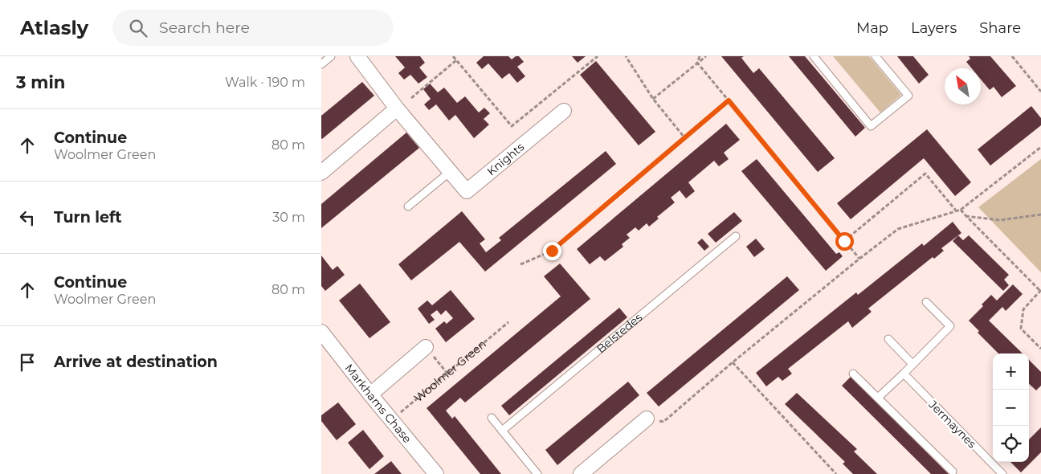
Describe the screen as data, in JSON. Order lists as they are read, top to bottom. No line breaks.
{"streets":{"street":["Knights","Markhams Chase"],"lane":["Belstedes","Jermaynes"],"path":["Woolmer Green"]},"crossings":[["Woolmer Green","Markhams Chase"]],"north":"top left","page":{"header":"Atlasly","search":"Search here","nav":["Map","Layers","Share"],"heading":["3 min","Walk · 190 m"],"list":[["Continue","Woolmer Green","80 m"],["Turn left","30 m"],["Continue","Woolmer Green","80 m"],"Arrive at destination"],"map_buttons":["+","−"]}}
